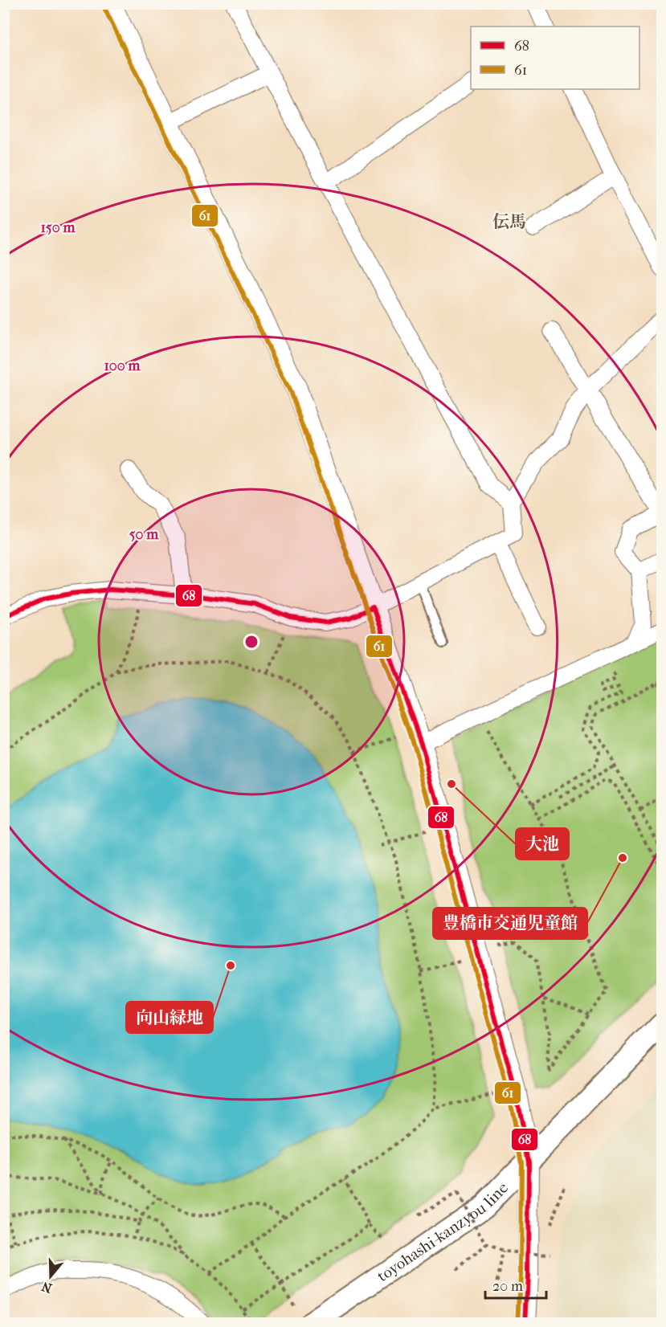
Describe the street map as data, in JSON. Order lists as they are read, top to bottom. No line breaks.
{"streets":{"main road":["toyohashi-kanzyou line"]},"districts":["伝馬"],"places":["大池","豊橋市交通児童館","向山緑地"],"lines":["transit line 61","transit line 68"],"legend":["68","61"],"scale_bar":"20 m","north":"bottom","rings":["150 m","100 m","50 m"]}
